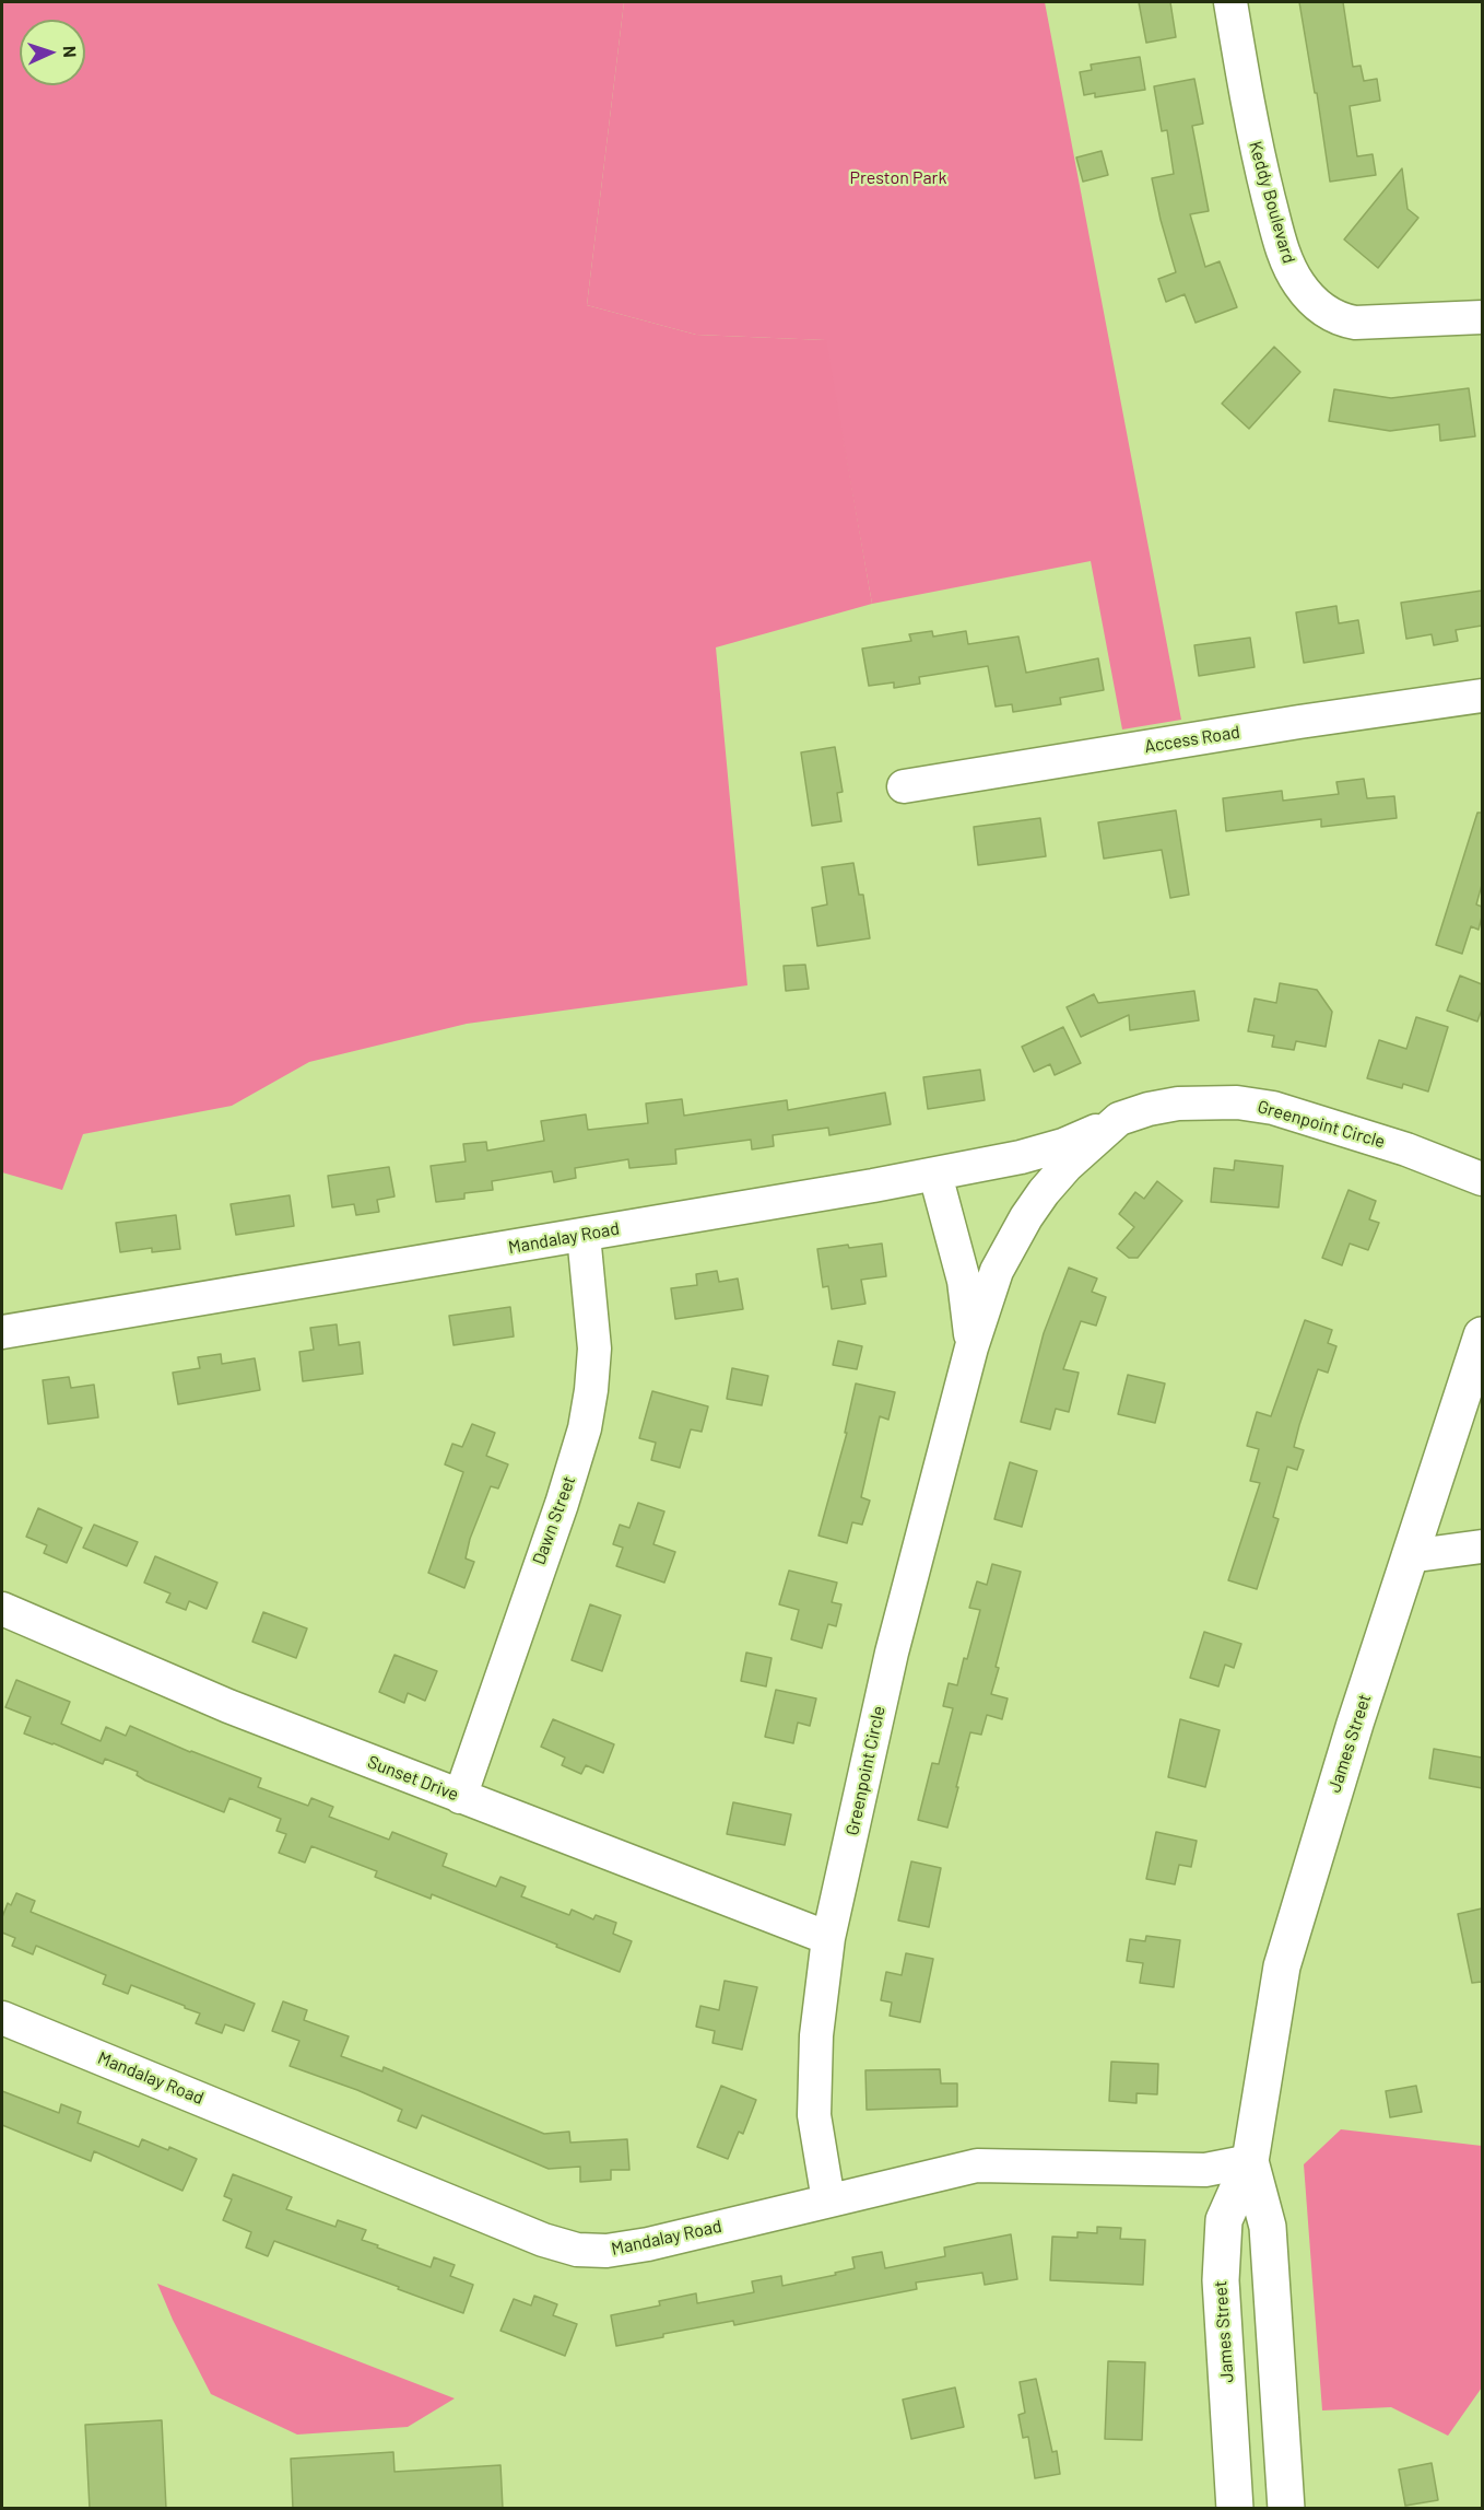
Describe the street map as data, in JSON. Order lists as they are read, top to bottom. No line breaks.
{"streets":{"main road":["James Street"],"street":["Keddy Boulevard","Access Road","Greenpoint Circle","Mandalay Road","Dawn Street","Sunset Drive"]},"crossings":[["Greenpoint Circle","Mandalay Road"],["Greenpoint Circle","Sunset Drive"],["Mandalay Road","Dawn Street"],["Mandalay Road","James Street"],["Dawn Street","Sunset Drive"]],"parks":["Preston Park"],"north":"right"}
